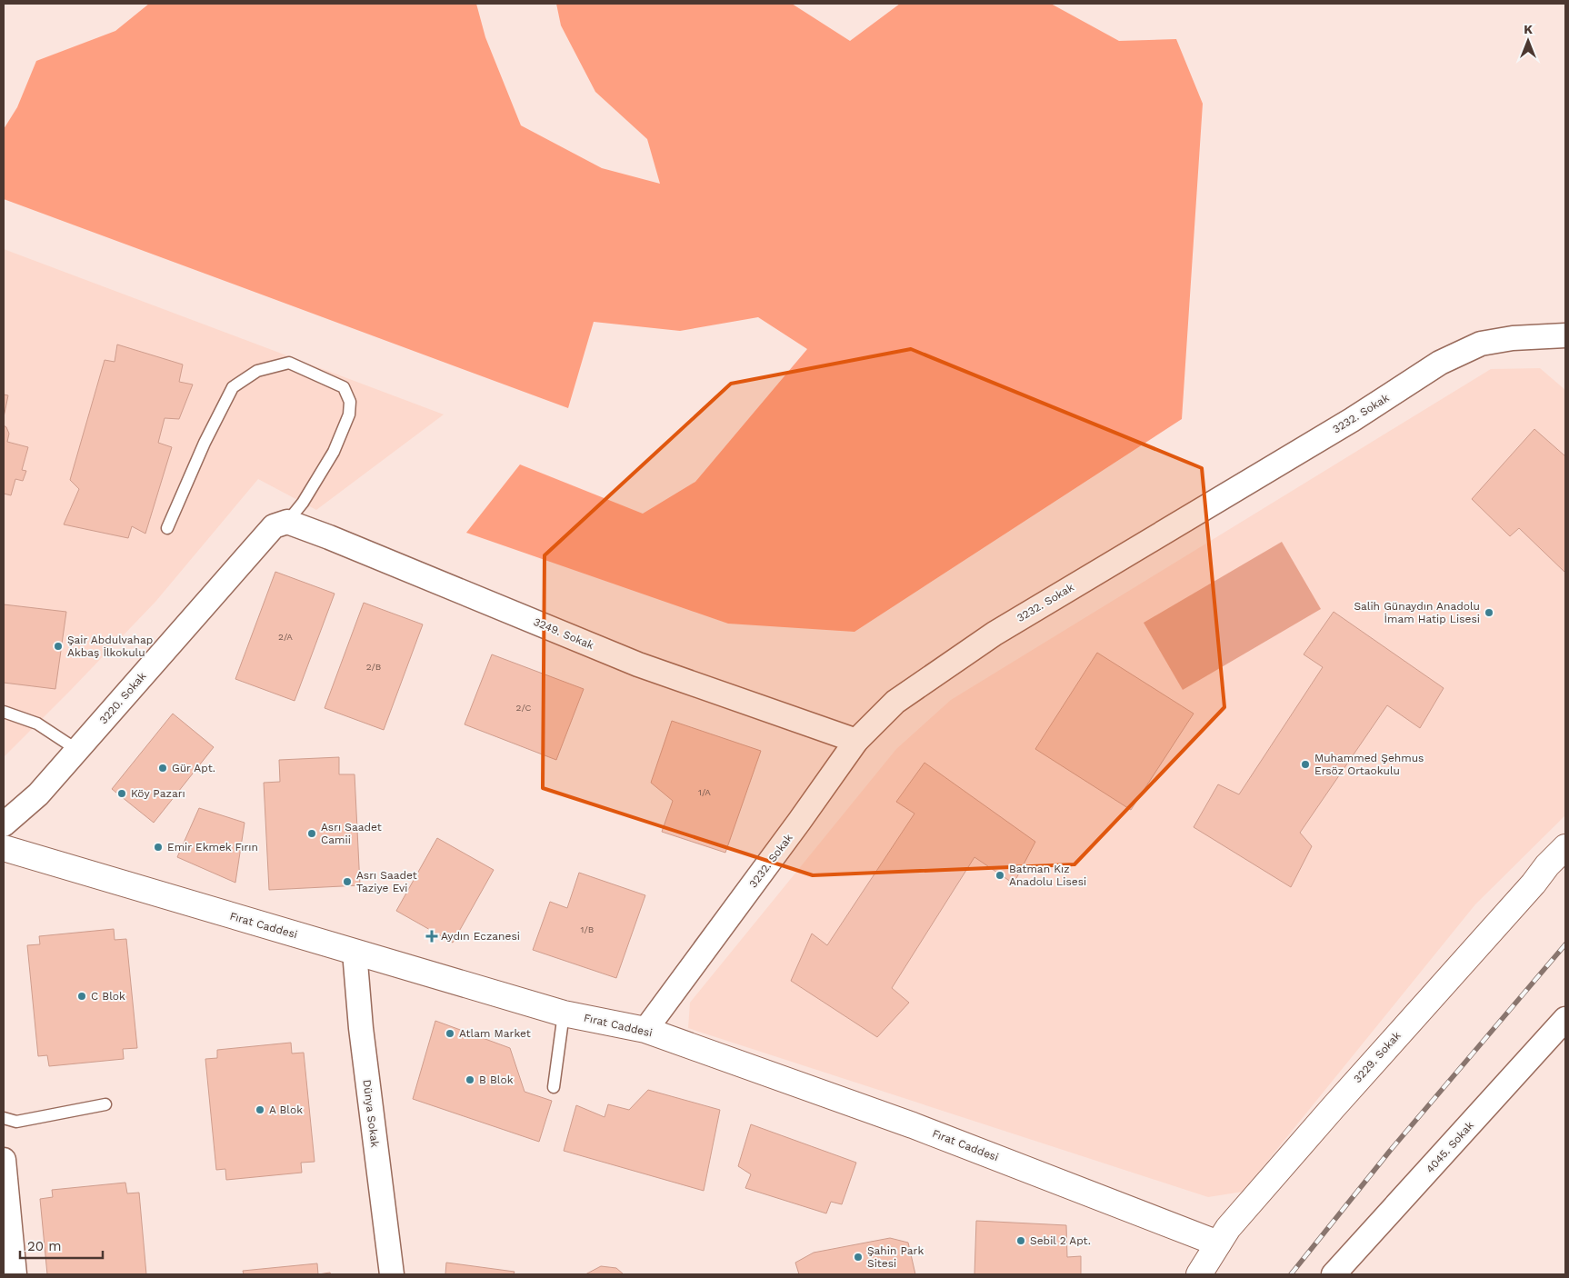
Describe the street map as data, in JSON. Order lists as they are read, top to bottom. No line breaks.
{"streets":{"street":["3232. Sokak","3249. Sokak","3220. Sokak","Fırat Caddesi","3229. Sokak","Dünya Sokak","4045. Sokak"]},"crossings":[["3232. Sokak","3249. Sokak"],["3232. Sokak","Fırat Caddesi"],["3249. Sokak","3220. Sokak"],["Fırat Caddesi","3229. Sokak"],["Fırat Caddesi","Dünya Sokak"]],"places":{"other":["Salih Günaydın Anadolu İmam Hatip Lisesi","Şair Abdulvahap Akbaş İlkokulu","Muhammed Şehmus Ersöz Ortaokulu","Gür Apt.","Köy Pazarı","Asrı Saadet Camii","Emir Ekmek Fırın","Batman Kız Anadolu Lisesi","Asrı Saadet Taziye Evi","C Blok","Atlam Market","B Blok","A Blok","Sebil 2 Apt.","Şahin Park Sitesi"],"health":["Aydın Eczanesi"]},"house_numbers":["2/A","2/B","2/C","1/A","1/B"],"scale_bar":"20 m","north":"top"}
